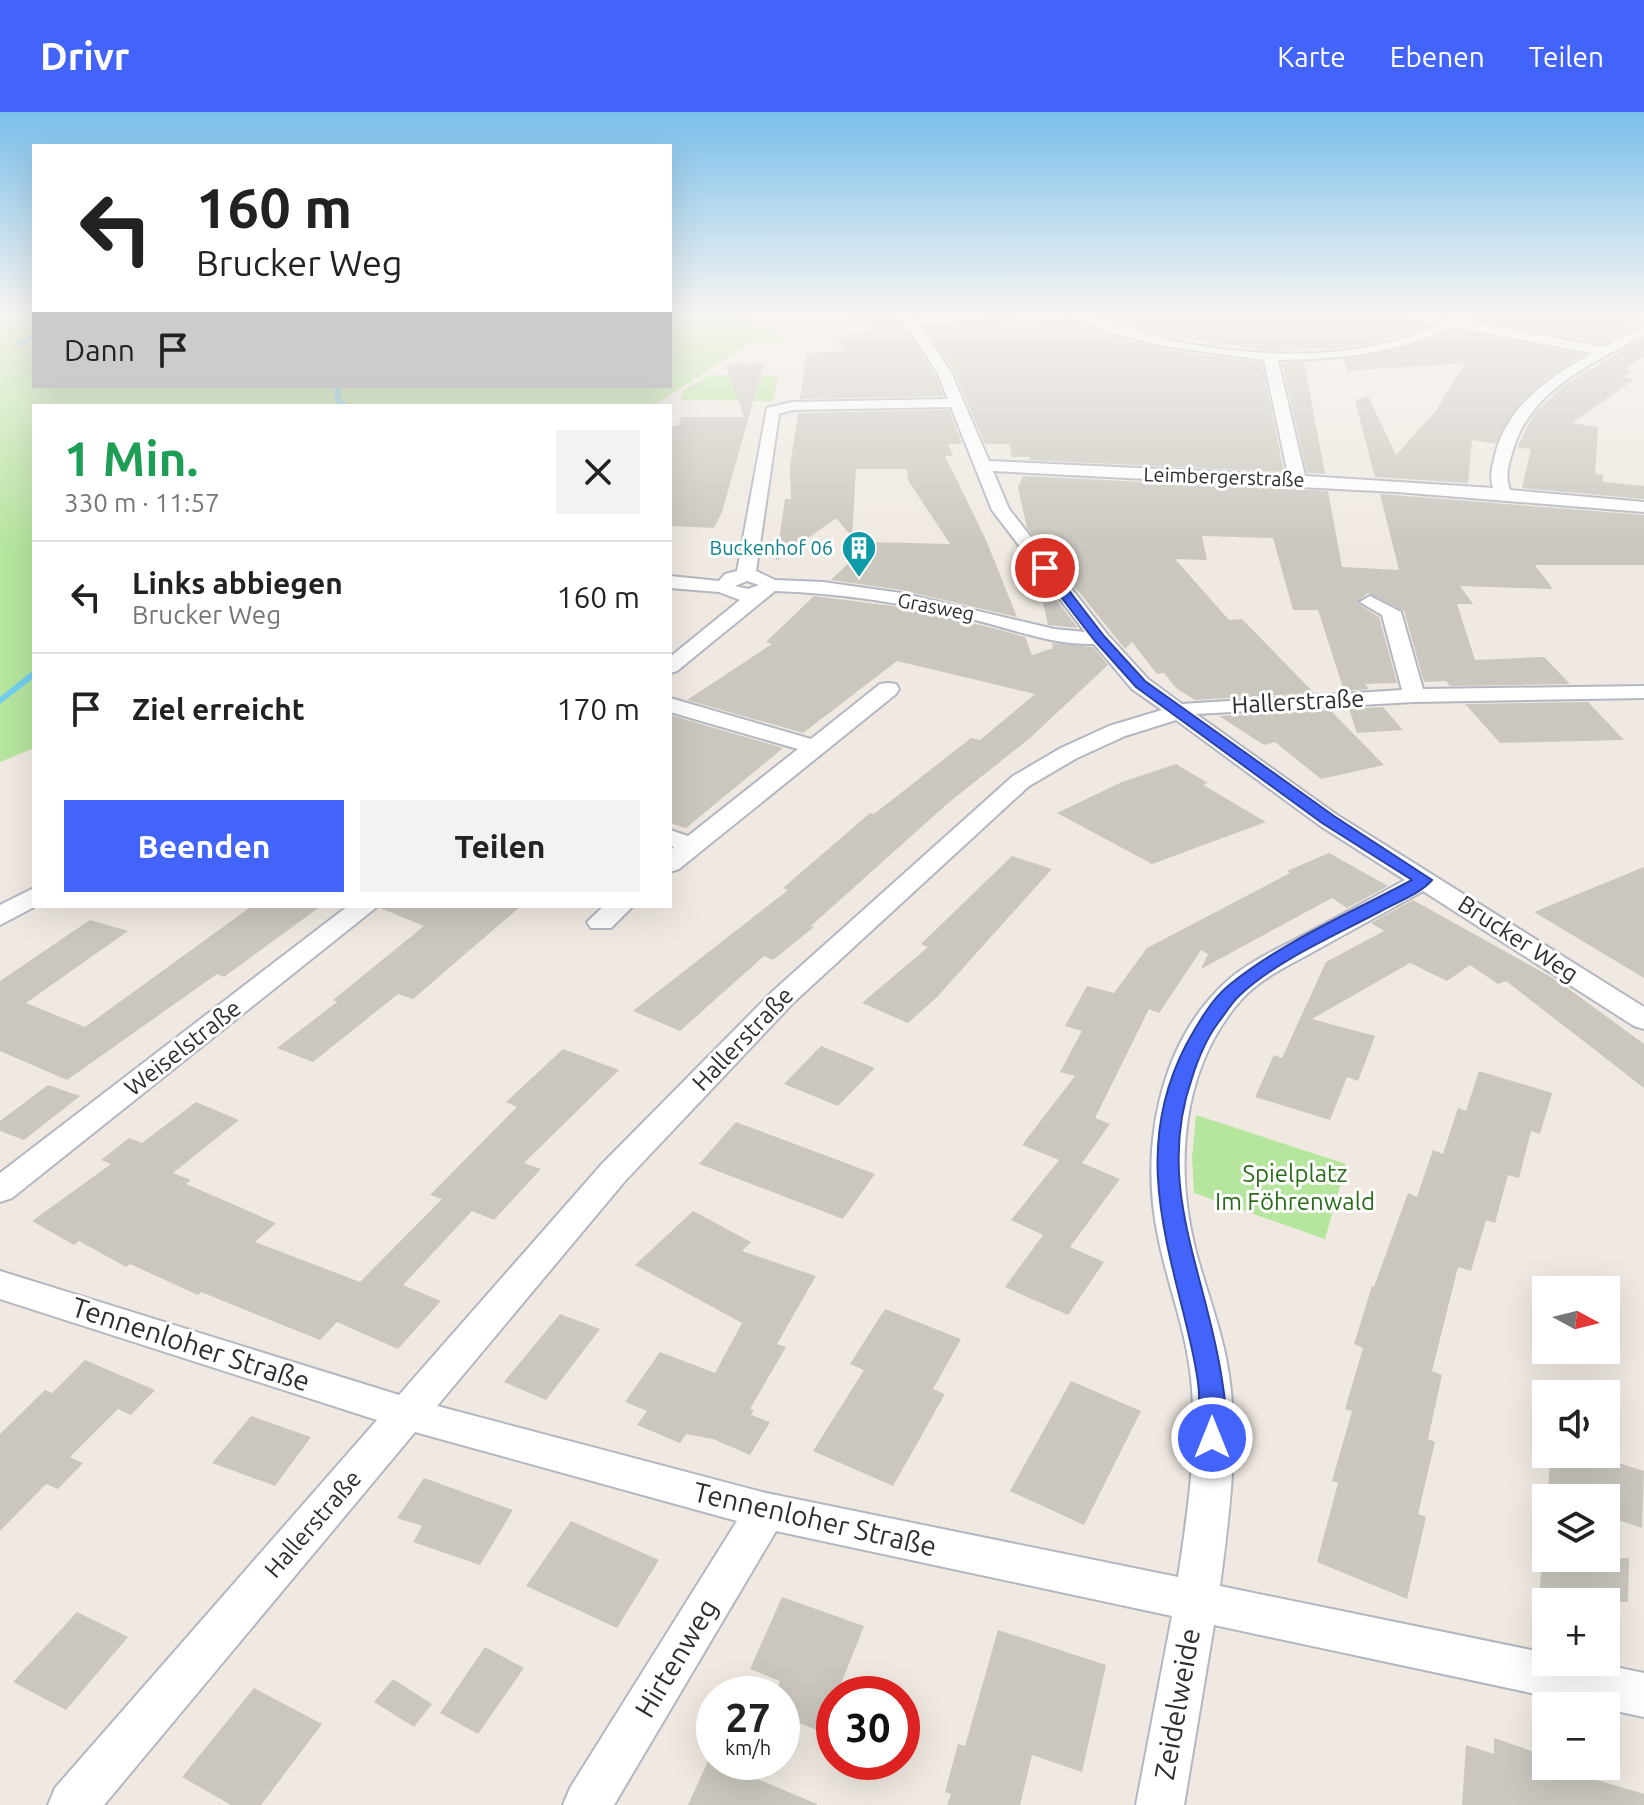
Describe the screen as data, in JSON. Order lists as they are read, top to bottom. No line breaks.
{"streets":{"street":["Leimbergerstraße","Grasweg","Hallerstraße","Brucker Weg","Weiselstraße","Tennenloher Straße","Hirtenweg","Zeidelweide"]},"crossings":[["Leimbergerstraße","Brucker Weg"],["Grasweg","Brucker Weg"],["Hallerstraße","Brucker Weg"],["Hallerstraße","Tennenloher Straße"],["Brucker Weg","Zeidelweide"],["Tennenloher Straße","Hirtenweg"],["Tennenloher Straße","Zeidelweide"]],"parks":["Spielplatz Im Föhrenwald"],"places":{"building":["Buckenhof 06"]},"north":"right","page":{"header":"Drivr","nav":["Karte","Ebenen","Teilen"],"turn":["160 m","Brucker Weg"],"then":"Dann","heading":["1 Min.","330 m · 11:57"],"list":[{"name":"Links abbiegen","note":"Brucker Weg","value":"160 m"},{"name":"Ziel erreicht","value":"170 m"}],"buttons":["Beenden","Teilen"],"map_buttons":["+","−"],"speed":"27 km/h","limit":"30"}}
